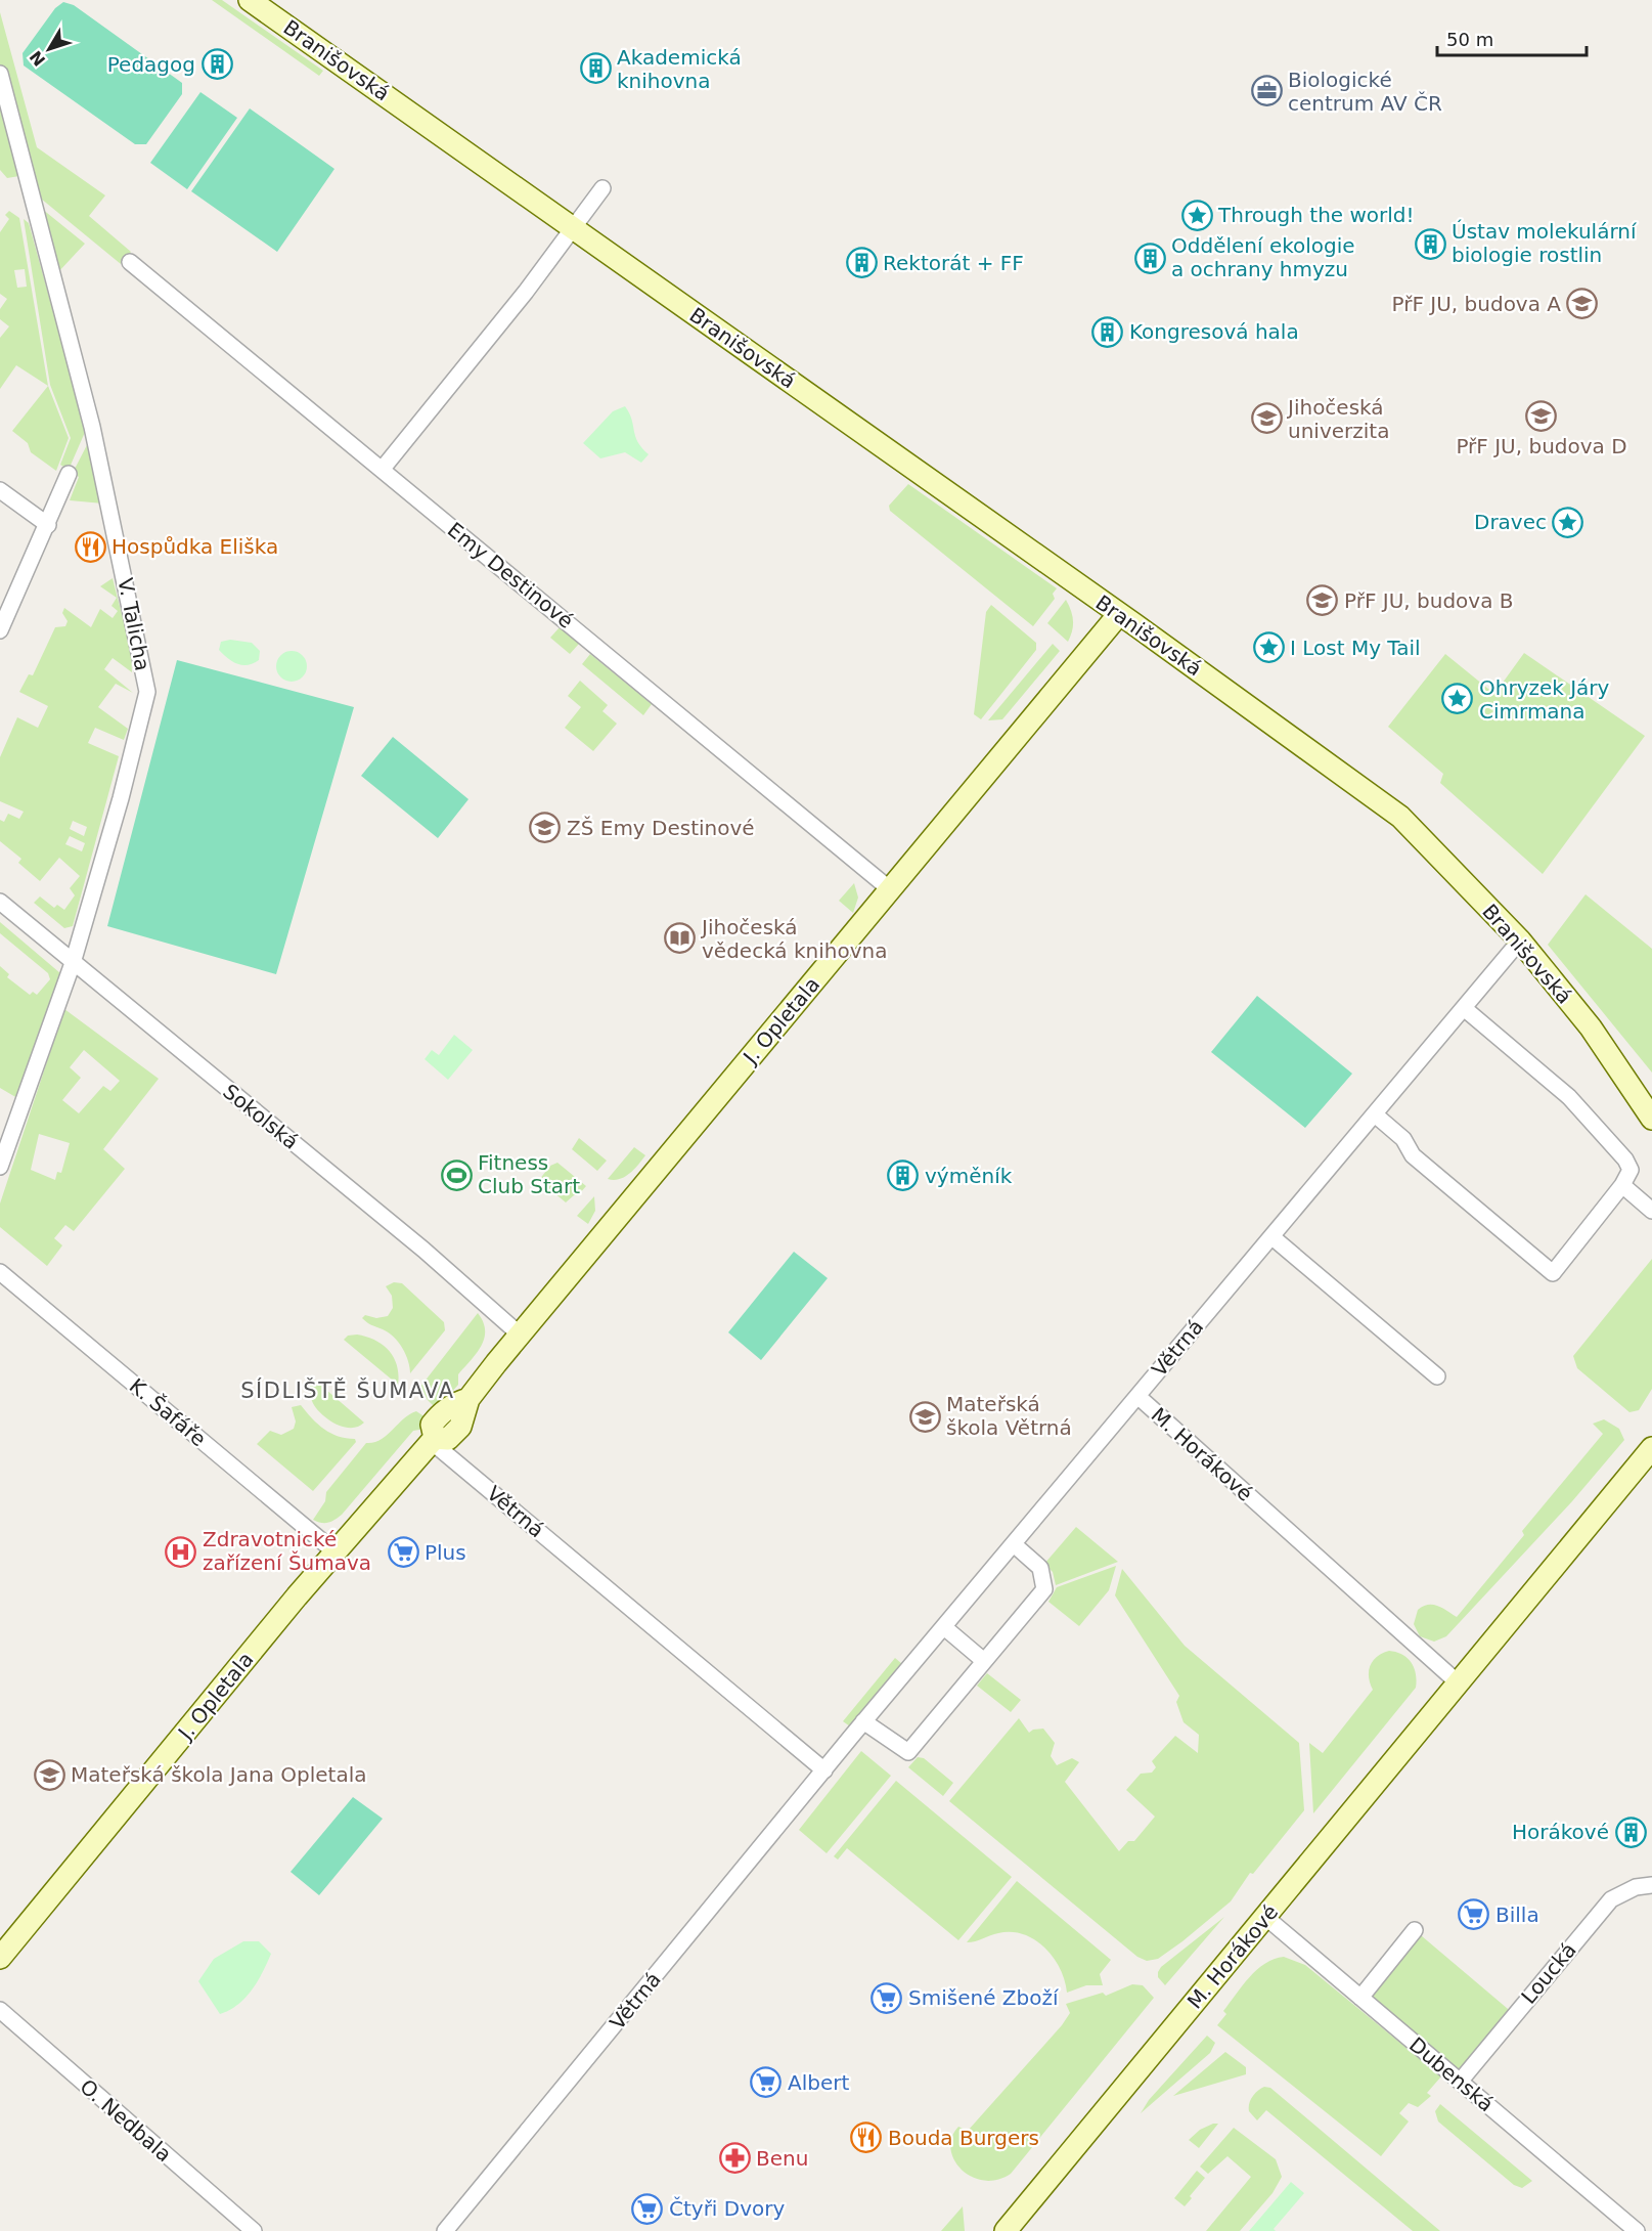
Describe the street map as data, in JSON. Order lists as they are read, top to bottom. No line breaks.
{"streets":{"street":["Branišovská","Emy Destinové","V. Talicha","J. Opletala","Sokolská","Větrná","K. Šafáře","M. Horákové","Loucká","Dubenská","O. Nedbala"]},"crossings":[["Branišovská","J. Opletala"],["Branišovská","Větrná"],["Emy Destinové","J. Opletala"],["V. Talicha","Sokolská"],["J. Opletala","Sokolská"],["J. Opletala","Větrná"],["J. Opletala","K. Šafáře"],["Větrná","M. Horákové"],["M. Horákové","Dubenská"],["Loucká","Dubenská"]],"districts":["SÍDLIŠTĚ ŠUMAVA"],"places":{"building":["Pedagog","Akademická knihovna","Ústav molekulární biologie rostlin","Oddělení ekologie a ochrany hmyzu","Rektorát + FF","Kongresová hala","výměník","Horákové"],"office":["Biologické centrum AV ČR"],"place":["Through the world!","Dravec","I Lost My Tail","Ohryzek Járy Cimrmana"],"school or university":["PřF JU, budova A","PřF JU, budova D","Jihočeská univerzita","PřF JU, budova B","ZŠ Emy Destinové","Mateřská škola Větrná","Mateřská škola Jana Opletala"],"restaurant":["Hospůdka Eliška","Bouda Burgers"],"library":["Jihočeská vědecká knihovna"],"sports":["Fitness Club Start"],"hospital":["Zdravotnické zařízení Šumava"],"supermarket":["Plus","Billa","Smišené Zboží","Albert","Čtyři Dvory"],"pharmacy":["Benu"]},"scale_bar":"50 m","north":"bottom left"}
